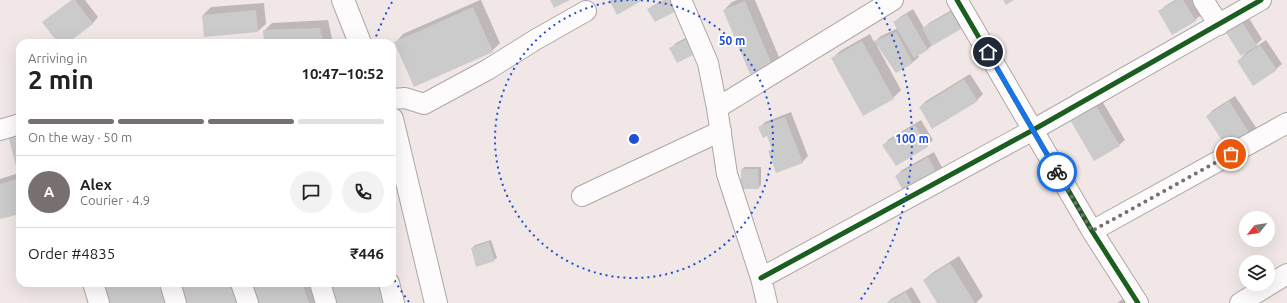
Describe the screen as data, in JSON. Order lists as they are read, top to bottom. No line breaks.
{"north":"bottom left","page":{"heading":["2 min","Arriving in","10:47–10:52"],"panel":["Alex","Courier · 4.9","Order #4835","₹446"],"bar":"On the way · 50 m","round":"A"},"rings":["50 m","100 m"]}
